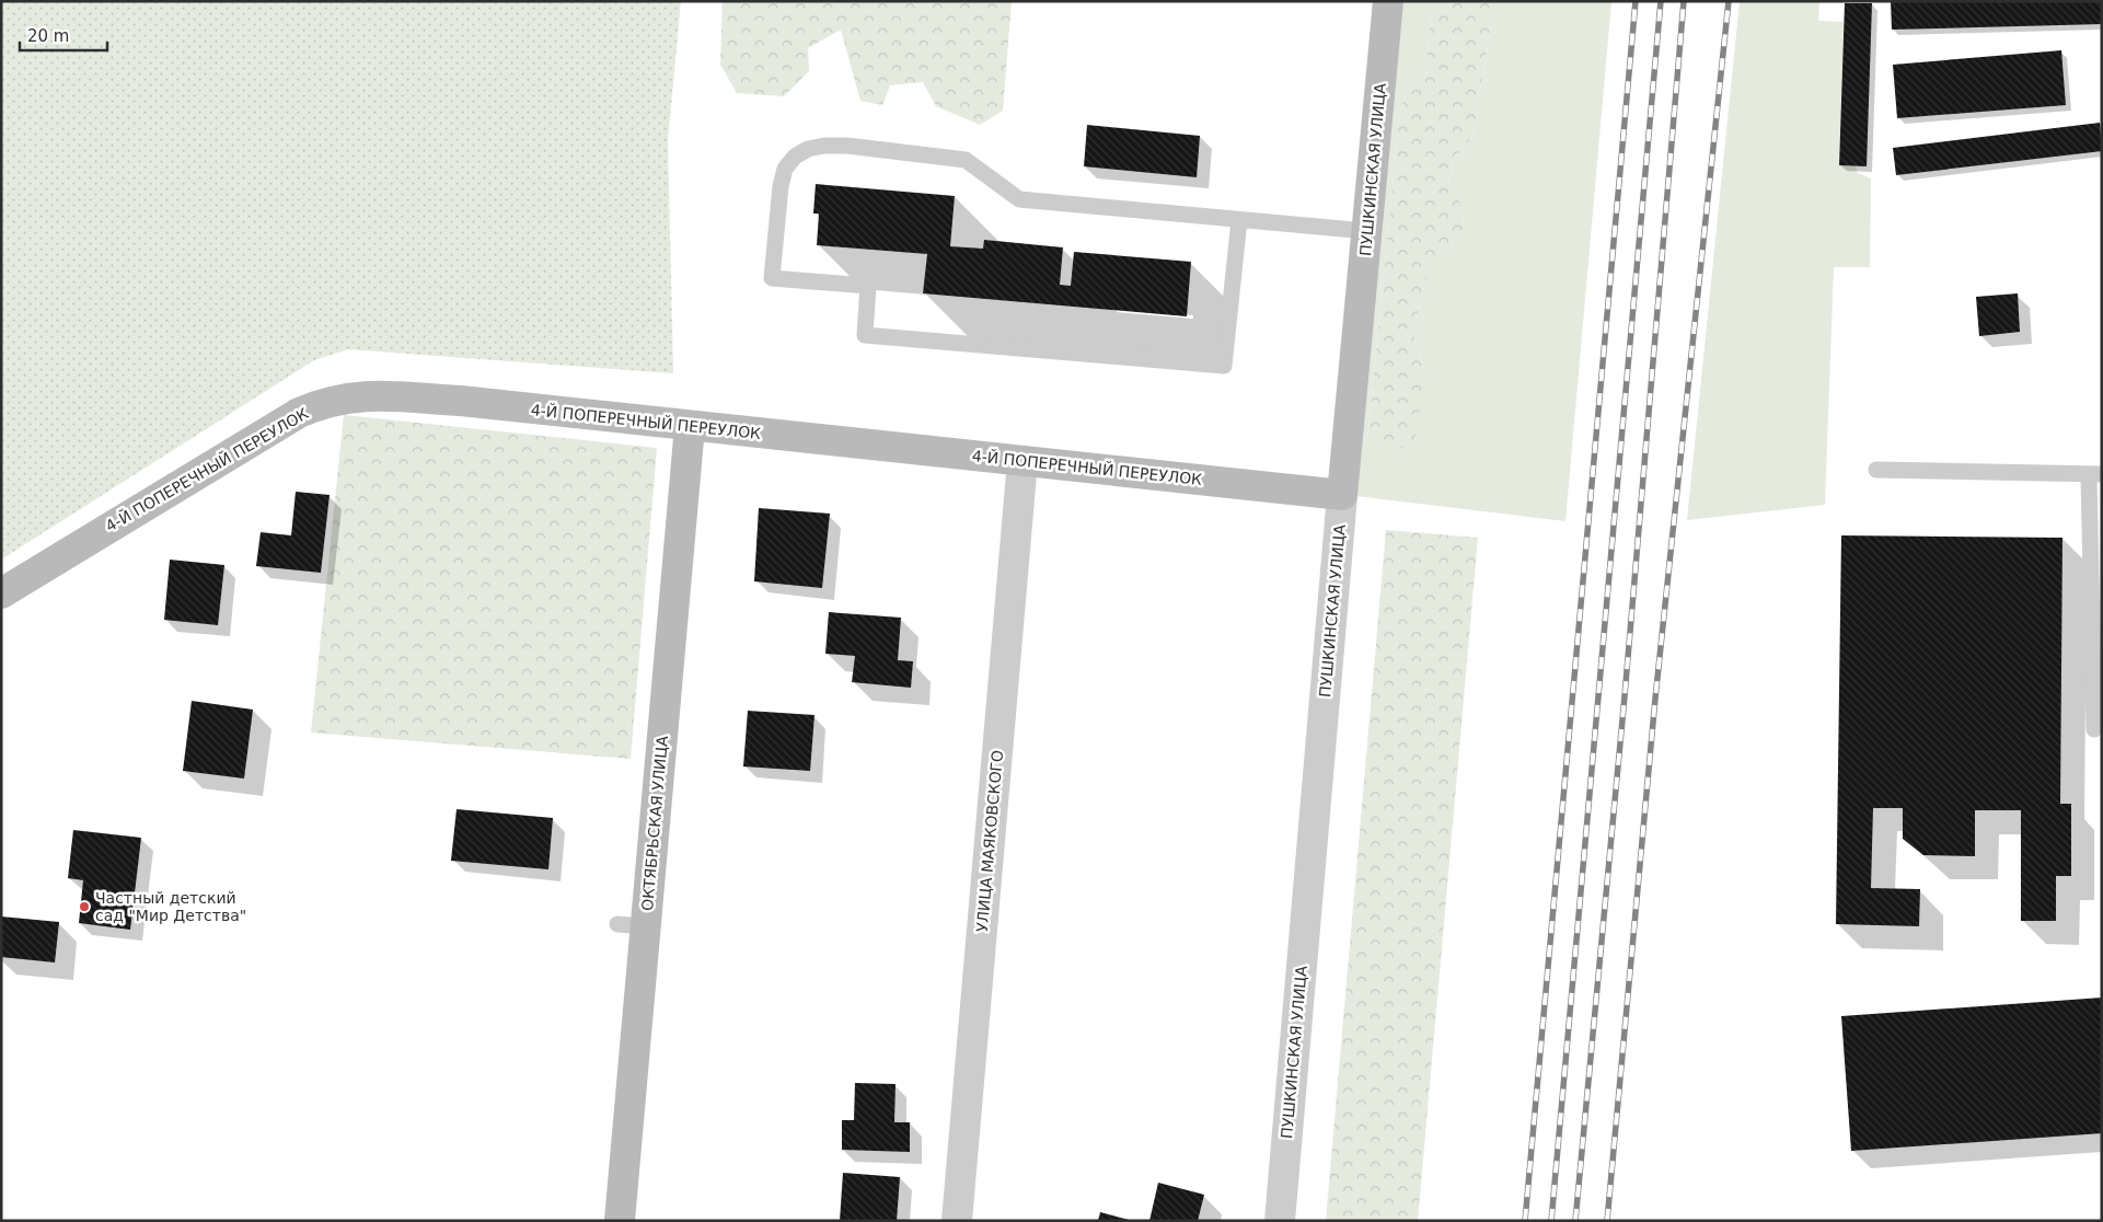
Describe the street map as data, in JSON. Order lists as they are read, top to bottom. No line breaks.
{"streets":{"street":["ПУШКИНСКАЯ УЛИЦА","4-Й ПОПЕРЕЧНЫЙ ПЕРЕУЛОК","ОКТЯБРЬСКАЯ УЛИЦА","УЛИЦА МАЯКОВСКОГО"]},"crossings":[["ПУШКИНСКАЯ УЛИЦА","4-Й ПОПЕРЕЧНЫЙ ПЕРЕУЛОК"],["4-Й ПОПЕРЕЧНЫЙ ПЕРЕУЛОК","ОКТЯБРЬСКАЯ УЛИЦА"],["4-Й ПОПЕРЕЧНЫЙ ПЕРЕУЛОК","УЛИЦА МАЯКОВСКОГО"]],"places":["Частный детский сад \"Мир Детства\""],"scale_bar":"20 m"}
